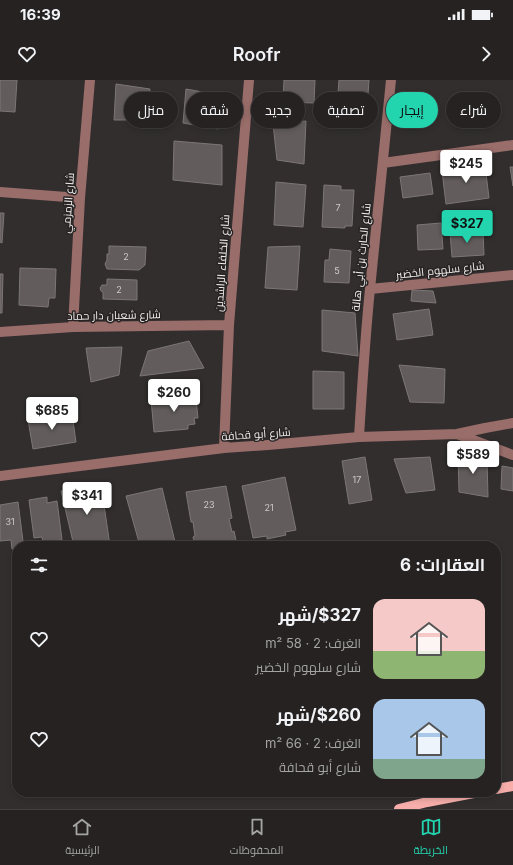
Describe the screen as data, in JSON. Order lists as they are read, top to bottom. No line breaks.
{"streets":{"street":["شارع الزمزمي","شارع الحارث بن أبي هالة","شارع الخلفاء الراشدين","شارع سلهوم الخضير","شارع شعبان دار حماد","شارع أبو قحافة"]},"crossings":[["شارع الزمزمي","شارع شعبان دار حماد"],["شارع الحارث بن أبي هالة","شارع سلهوم الخضير"],["شارع الحارث بن أبي هالة","شارع أبو قحافة"],["شارع الخلفاء الراشدين","شارع شعبان دار حماد"],["شارع الخلفاء الراشدين","شارع أبو قحافة"]],"house_numbers":["7","2","5","2","17","23","21","31"],"page":{"status":"16:39","header":"Roofr","chip":["شراء","إيجار","تصفية","جديد","شقة","منزل"],"price":["$245","$327","$260","$685","$589","$341"],"heading":"العقارات: 6","list":[{"name":"$327/شهر","note":"الغرف: 2 · 58 m² · شارع سلهوم الخضير"},{"name":"$260/شهر","note":"الغرف: 2 · 66 m² · شارع أبو قحافة"}],"tabs":["الخريطة","المحفوظات","الرئيسية"]}}
